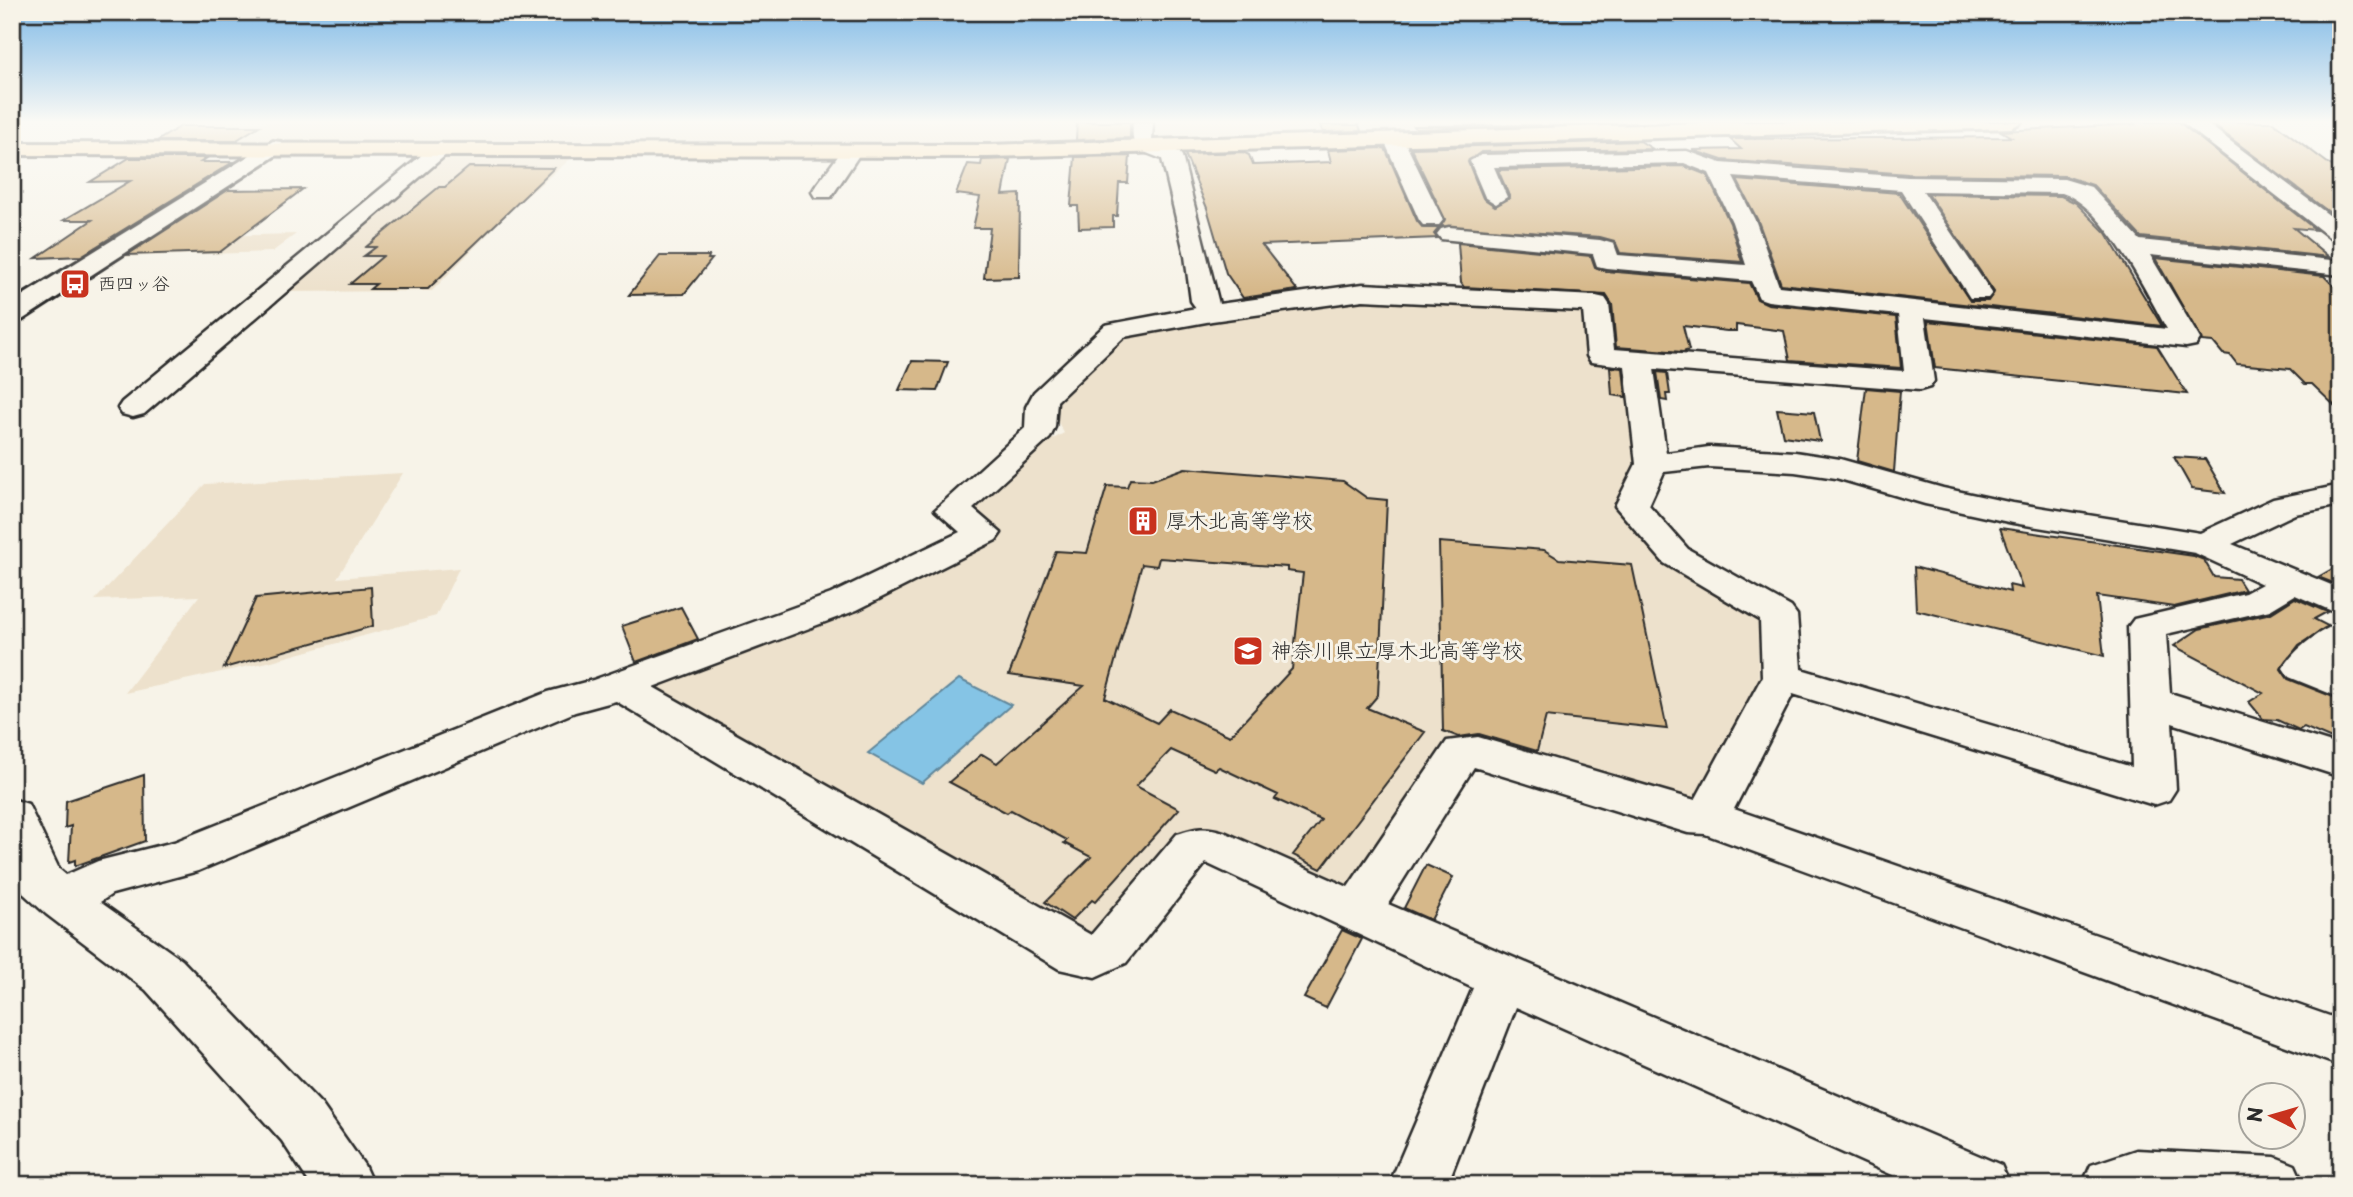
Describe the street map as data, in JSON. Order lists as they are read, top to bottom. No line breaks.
{"places":{"bus stop":["西四ッ谷"],"building":["厚木北高等学校"],"school or university":["神奈川県立厚木北高等学校"]},"north":"left"}
